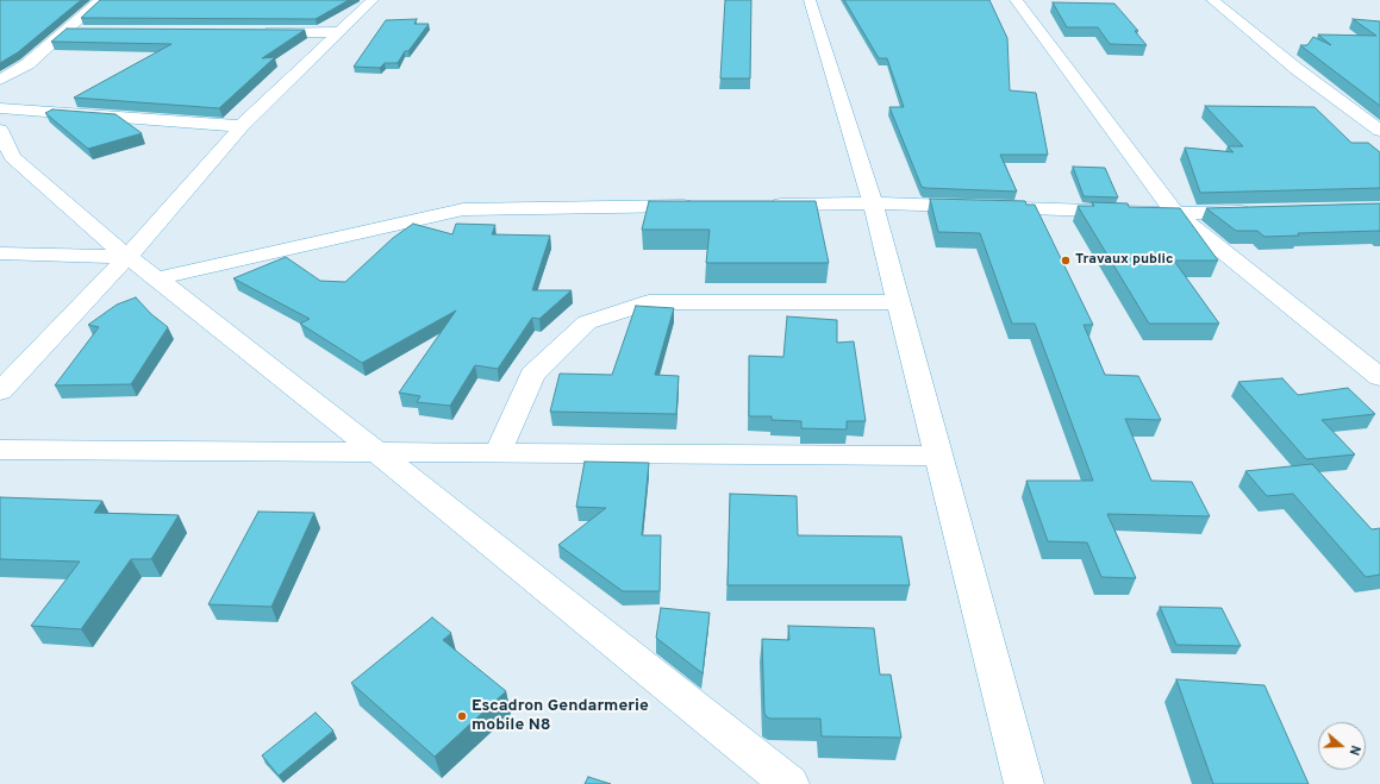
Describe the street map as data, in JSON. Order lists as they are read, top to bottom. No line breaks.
{"places":["Travaux public","Escadron Gendarmerie mobile N8"],"north":"right"}
